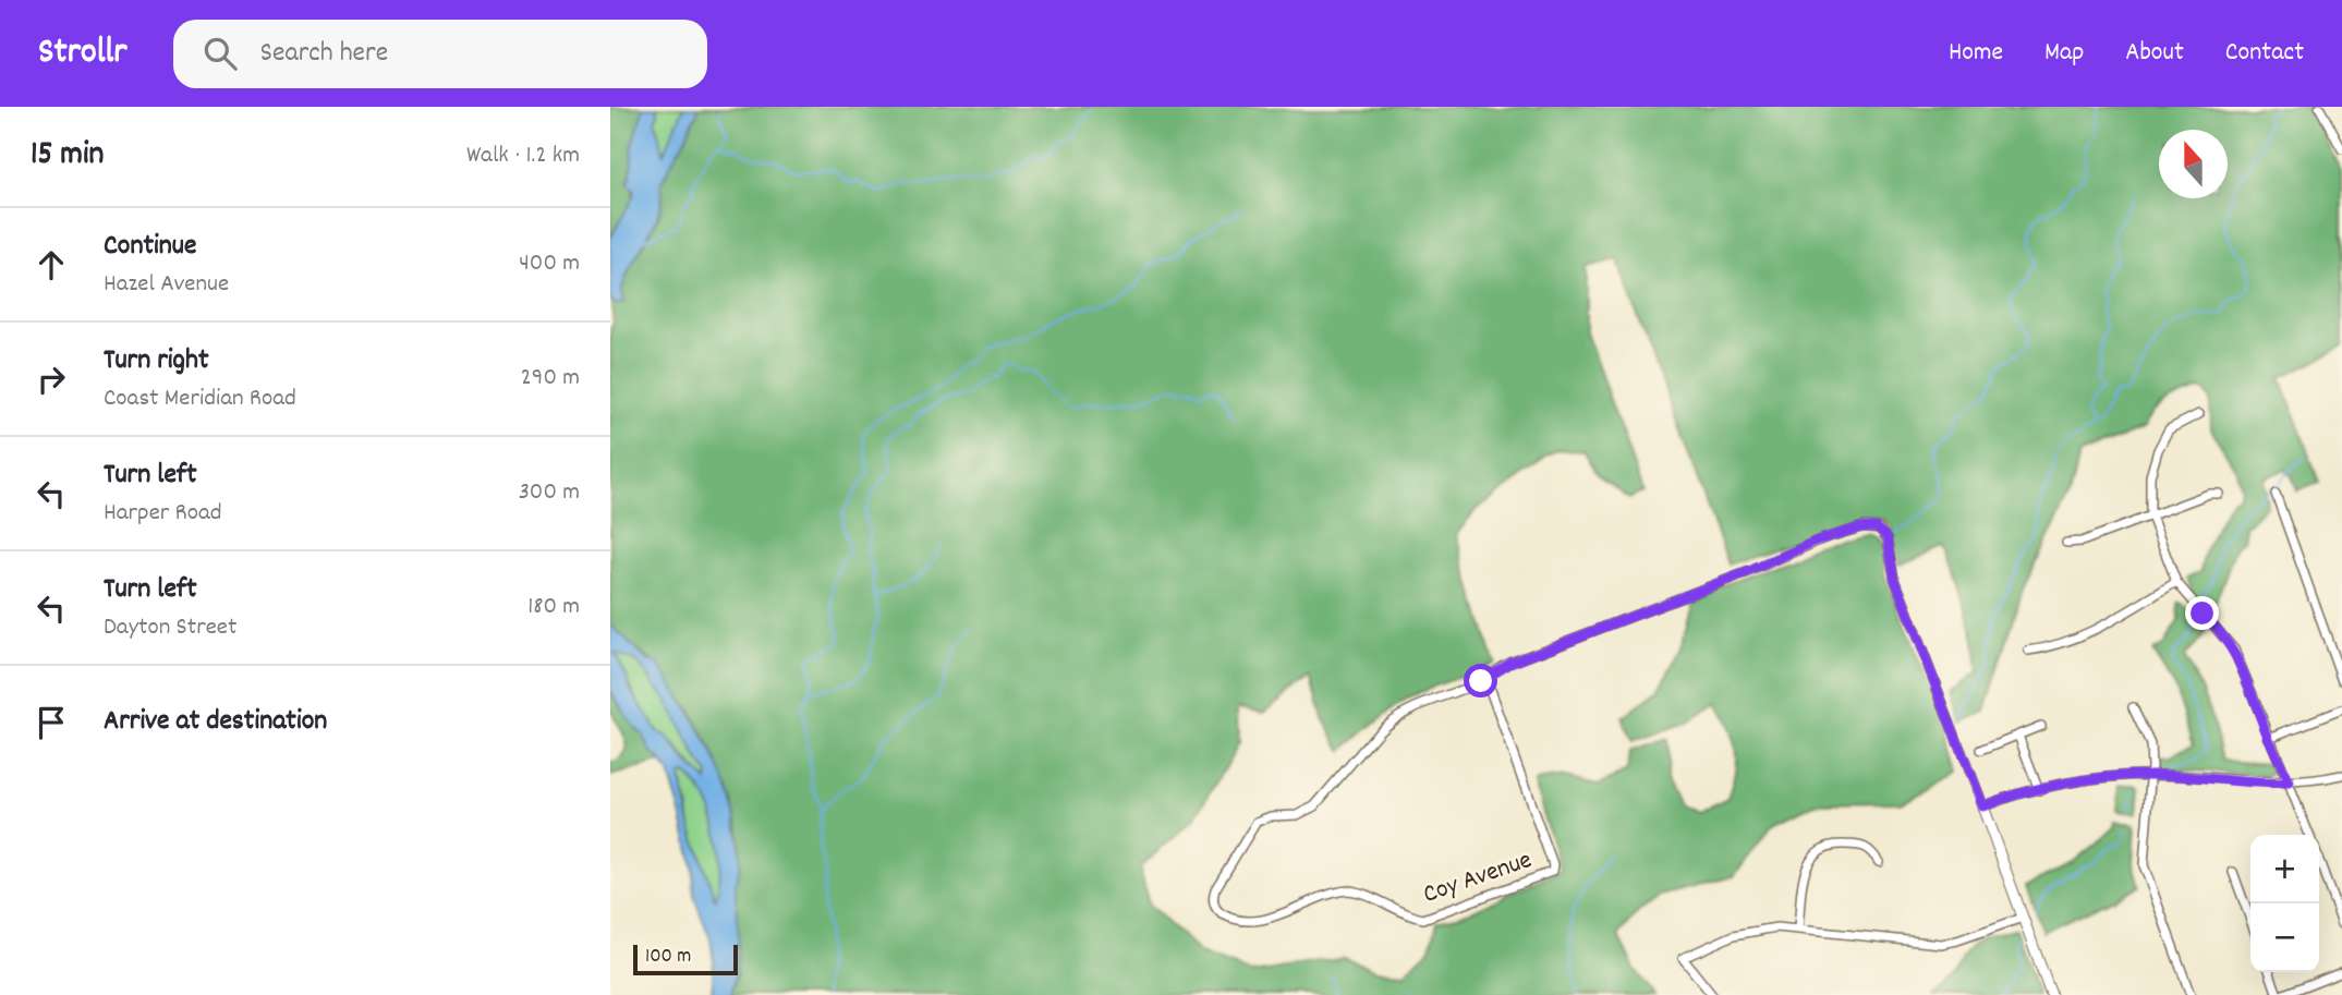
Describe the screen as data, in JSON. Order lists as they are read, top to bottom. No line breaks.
{"streets":{"street":["Coy Avenue"]},"scale_bar":"100 m","north":"top","page":{"header":"Strollr","search":"Search here","nav":["Home","Map","About","Contact"],"heading":["15 min","Walk · 1.2 km"],"list":[["Continue","Hazel Avenue","400 m"],["Turn right","Coast Meridian Road","290 m"],["Turn left","Harper Road","300 m"],["Turn left","Dayton Street","180 m"],"Arrive at destination"],"map_buttons":["+","−"],"scale":"100 m"}}
